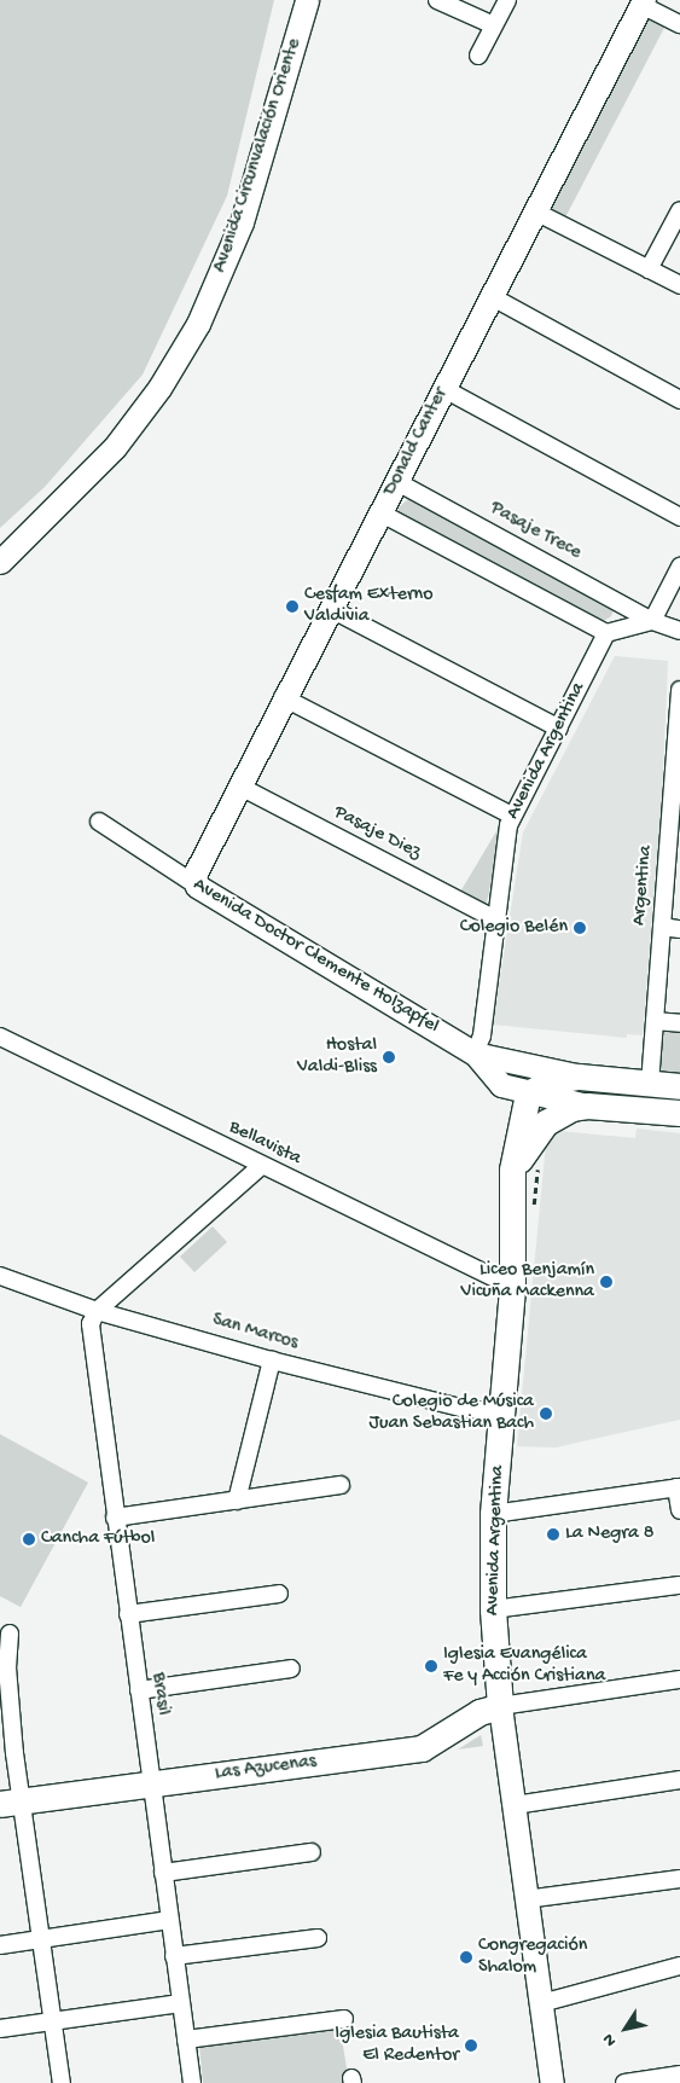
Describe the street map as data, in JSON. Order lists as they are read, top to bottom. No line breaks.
{"streets":{"main road":["Avenida Argentina","Avenida Doctor Clemente Holzapfel","Las Azucenas"],"street":["Avenida Circunvalación Oriente","Donald Canter","Pasaje Trece","Pasaje Diez","Argentina","Bellavista","San Marcos","Brasil"]},"crossings":[["Donald Canter","Pasaje Trece"],["Donald Canter","Pasaje Diez"],["Donald Canter","Avenida Doctor Clemente Holzapfel"],["Avenida Argentina","Pasaje Diez"],["Avenida Argentina","Avenida Doctor Clemente Holzapfel"],["Avenida Argentina","Bellavista"],["Avenida Argentina","San Marcos"],["Avenida Argentina","Las Azucenas"],["San Marcos","Brasil"],["Brasil","Las Azucenas"]],"places":["Cesfam Externo Valdivia","Colegio Belén","Hostal Valdi-Bliss","Liceo Benjamín Vicuña Mackenna","Colegio de Música Juan Sebastian Bach","La Negra 8","Cancha Fútbol","Iglesia Evangélica Fe y Acción Cristiana","Congregación Shalom","Iglesia Bautista El Redentor"],"north":"bottom left"}
